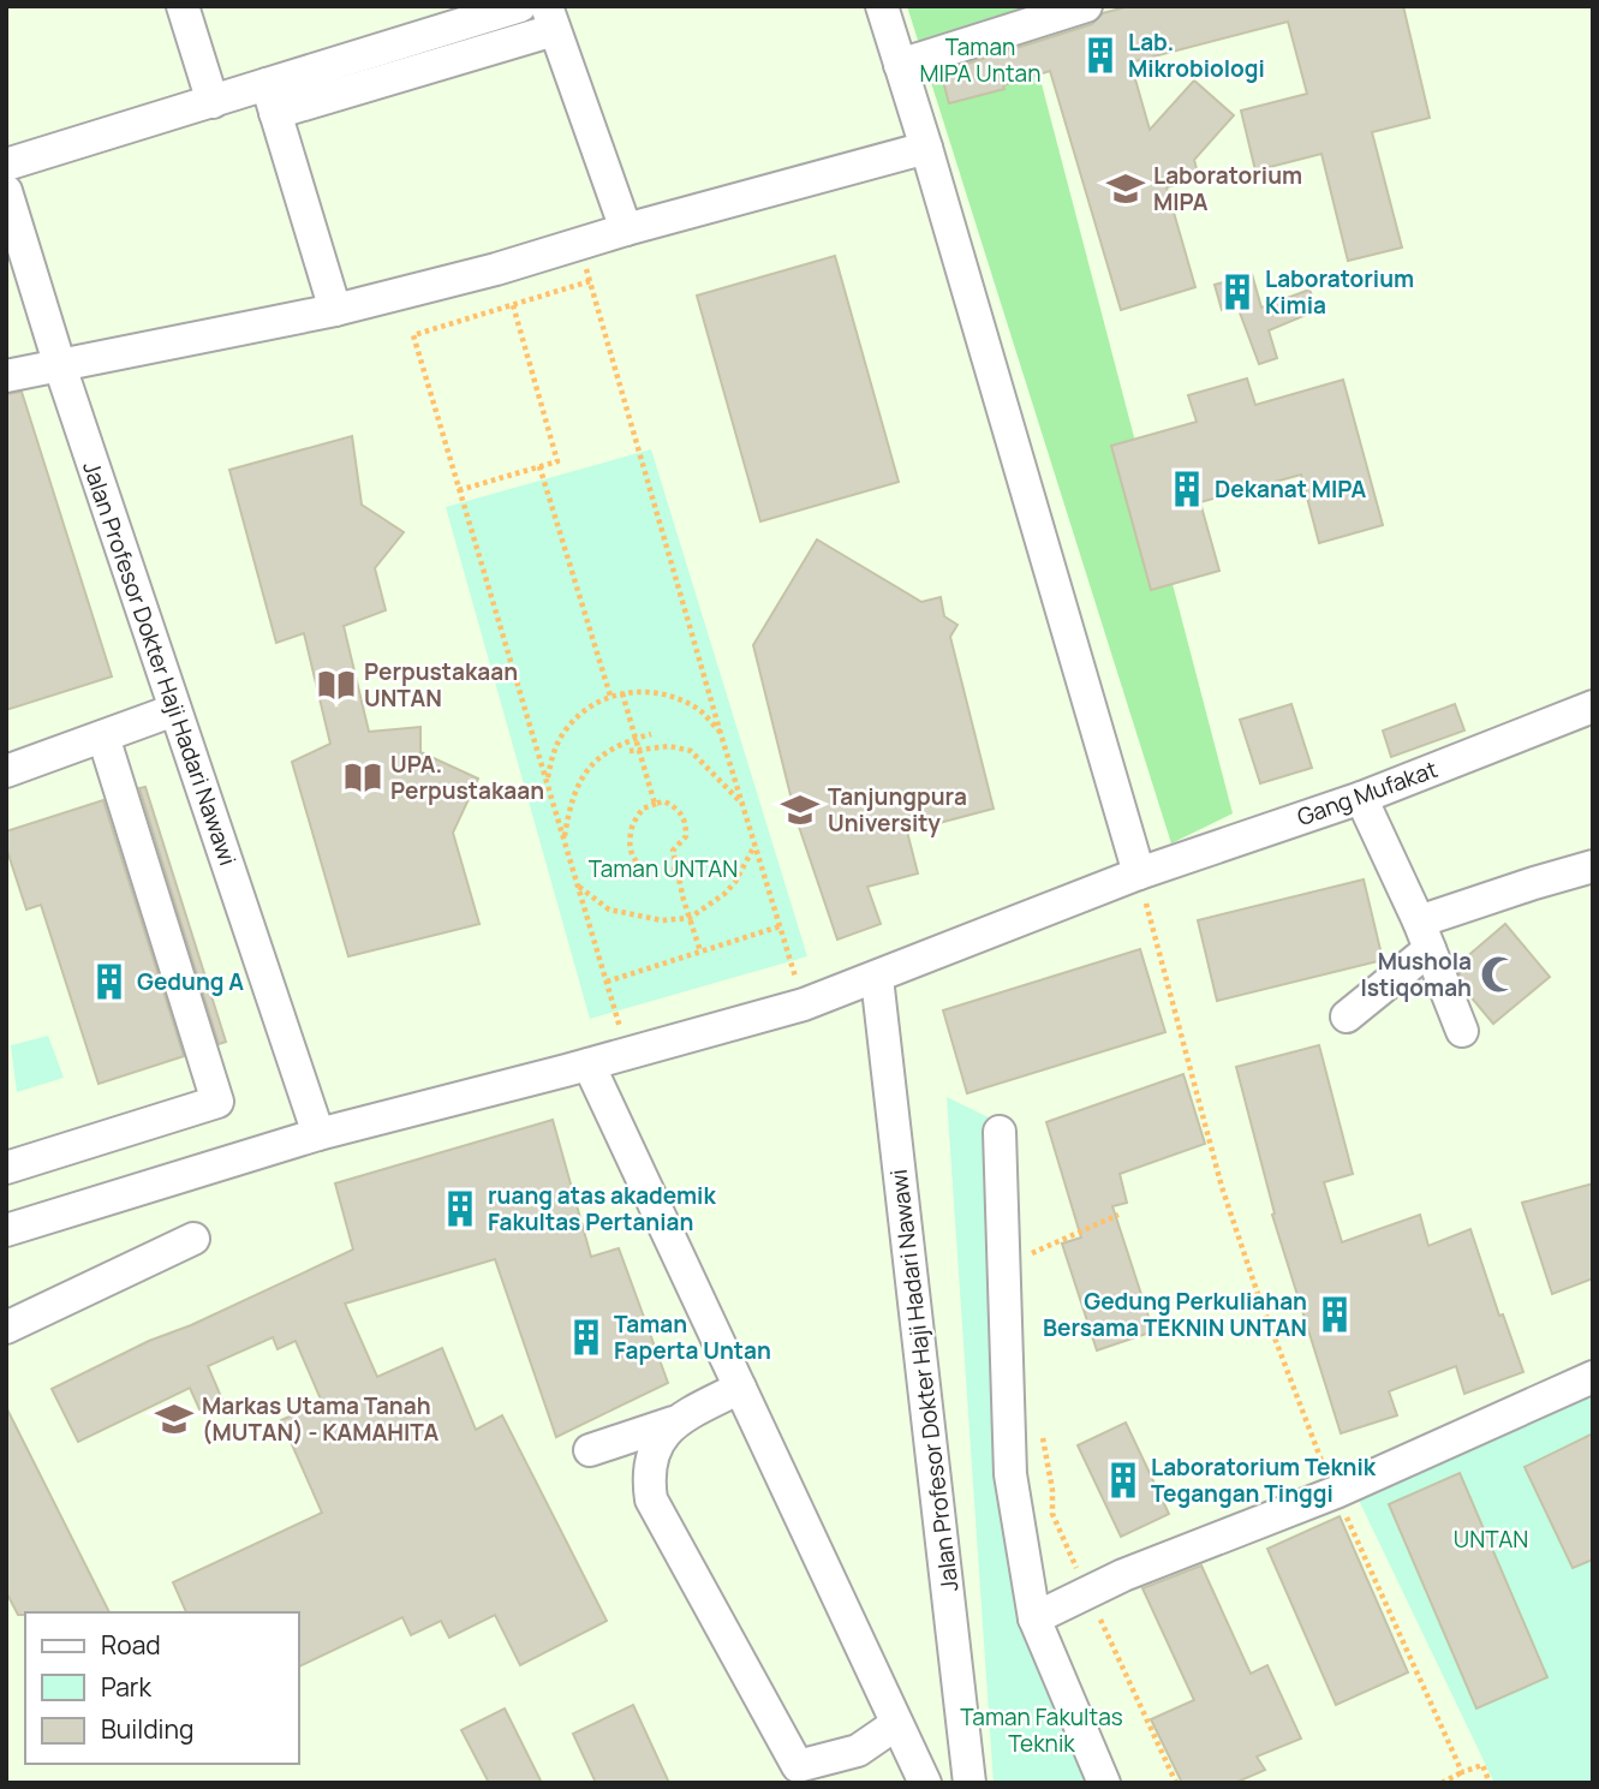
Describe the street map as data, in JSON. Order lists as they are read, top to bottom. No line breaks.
{"streets":{"street":["Jalan Profesor Dokter Haji Hadari Nawawi","Gang Mufakat"]},"crossings":[["Jalan Profesor Dokter Haji Hadari Nawawi","Gang Mufakat"]],"parks":["Taman MIPA Untan","Taman UNTAN","UNTAN","Taman Fakultas Teknik"],"places":{"building":["Lab. Mikrobiologi","Laboratorium Kimia","Dekanat MIPA","Gedung A","ruang atas akademik Fakultas Pertanian","Gedung Perkuliahan Bersama TEKNIN UNTAN","Taman Faperta Untan","Laboratorium Teknik Tegangan Tinggi"],"school or university":["Laboratorium MIPA","Tanjungpura University","Markas Utama Tanah (MUTAN) - KAMAHITA"],"library":["Perpustakaan UNTAN","UPA. Perpustakaan"],"mosque":["Mushola Istiqomah"]},"legend":["Road","Park","Building"]}
